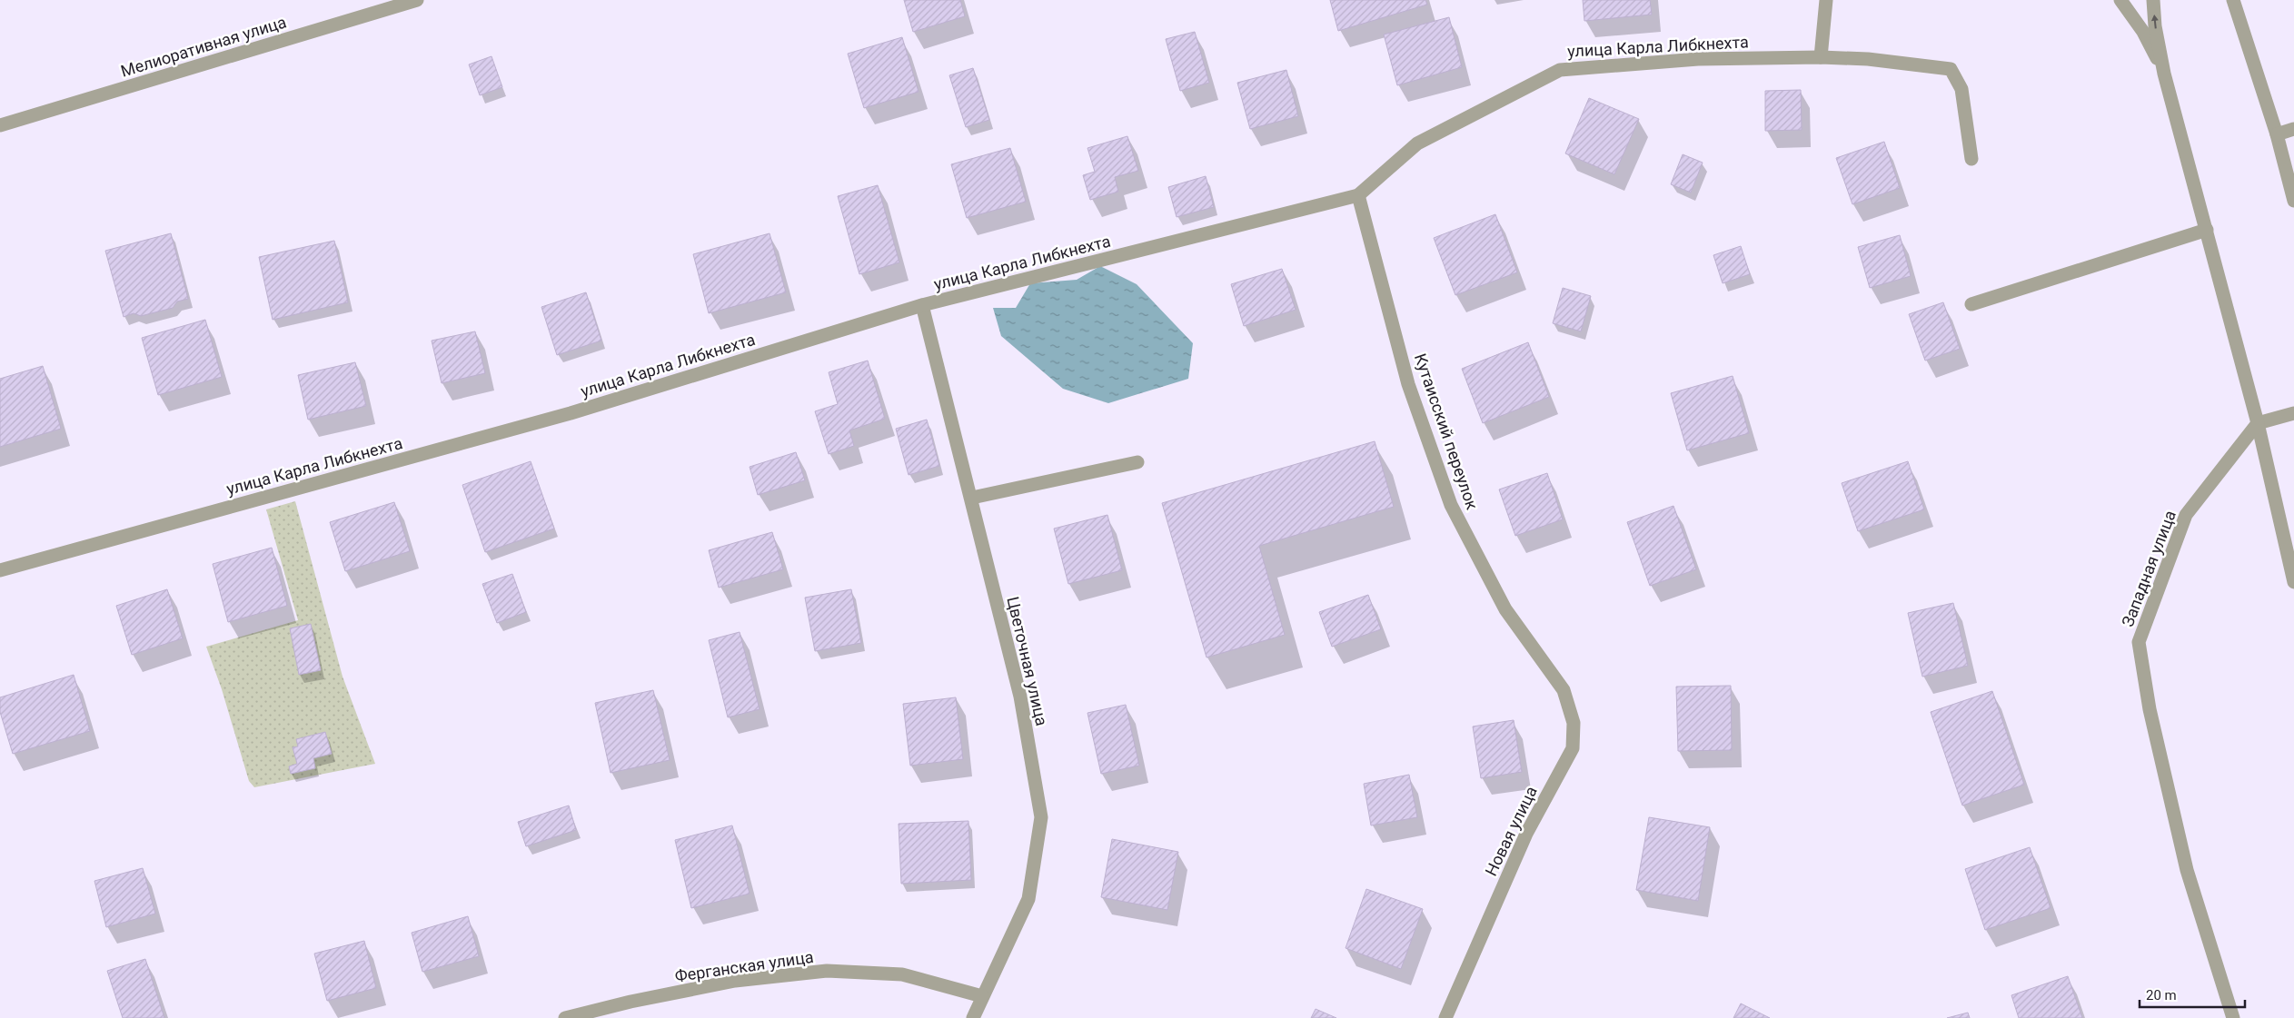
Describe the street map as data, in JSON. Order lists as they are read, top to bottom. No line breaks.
{"streets":{"street":["Мелиоративная улица","улица Карла Либкнехта","Кутаисский переулок","Западная улица","Цветочная улица","Новая улица","Ферганская улица"]},"crossings":[["улица Карла Либкнехта","Кутаисский переулок"],["улица Карла Либкнехта","Цветочная улица"],["Кутаисский переулок","Новая улица"],["Цветочная улица","Ферганская улица"]],"scale_bar":"20 m"}
